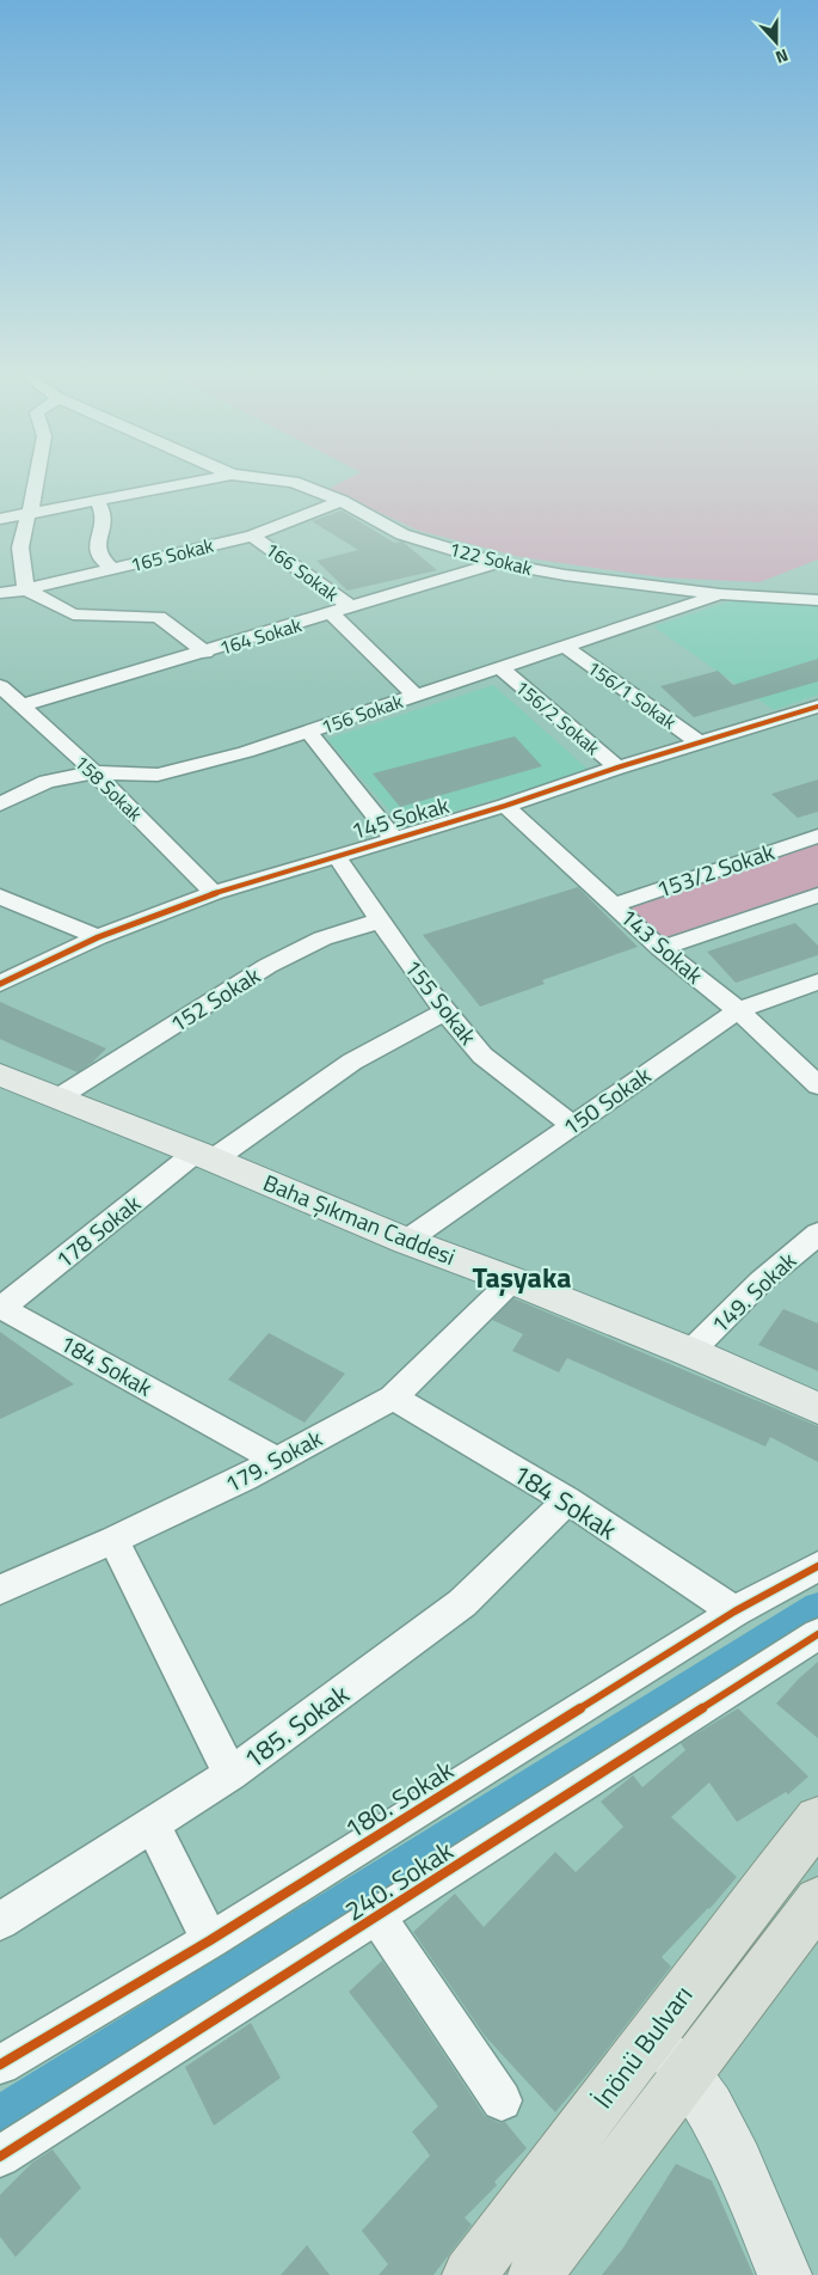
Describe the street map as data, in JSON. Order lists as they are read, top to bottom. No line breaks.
{"streets":{"main road":["Baha Şıkman Caddesi","İnönü Bulvarı"],"street":["165 Sokak","122 Sokak","166 Sokak","164 Sokak","156/1 Sokak","156 Sokak","156/2 Sokak","158 Sokak","145 Sokak","153/2 Sokak","143 Sokak","152 Sokak","155 Sokak","150 Sokak","178 Sokak","149. Sokak","184 Sokak","179. Sokak","185. Sokak","180. Sokak","240. Sokak"]},"crossings":[["165 Sokak","122 Sokak"],["165 Sokak","166 Sokak"],["122 Sokak","164 Sokak"],["122 Sokak","156 Sokak"],["166 Sokak","164 Sokak"],["164 Sokak","158 Sokak"],["156/1 Sokak","156 Sokak"],["156/1 Sokak","145 Sokak"],["156 Sokak","156/2 Sokak"],["156 Sokak","158 Sokak"],["156/2 Sokak","145 Sokak"],["158 Sokak","145 Sokak"],["145 Sokak","143 Sokak"],["145 Sokak","155 Sokak"],["153/2 Sokak","143 Sokak"],["143 Sokak","150 Sokak"],["152 Sokak","155 Sokak"],["152 Sokak","Baha Şıkman Caddesi"],["155 Sokak","150 Sokak"],["155 Sokak","178 Sokak"],["150 Sokak","Baha Şıkman Caddesi"],["Baha Şıkman Caddesi","178 Sokak"],["Baha Şıkman Caddesi","149. Sokak"],["Baha Şıkman Caddesi","179. Sokak"],["178 Sokak","184 Sokak"],["184 Sokak","179. Sokak"],["184 Sokak","185. Sokak"],["184 Sokak","180. Sokak"]],"districts":["Taşyaka"],"north":"bottom"}
